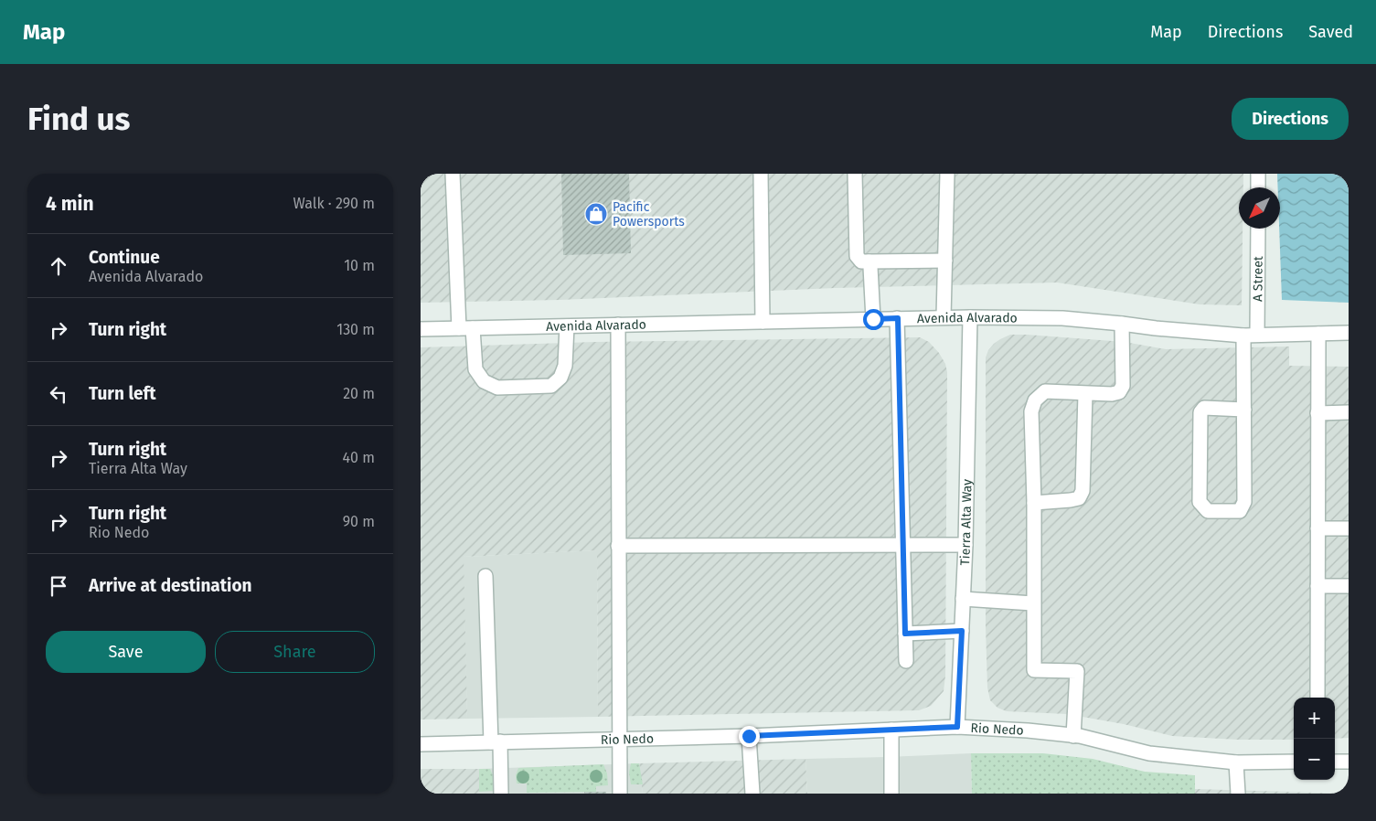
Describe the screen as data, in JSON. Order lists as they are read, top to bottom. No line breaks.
{"streets":{"street":["A Street","Avenida Alvarado","Tierra Alta Way","Rio Nedo"]},"crossings":[["A Street","Avenida Alvarado"],["Avenida Alvarado","Tierra Alta Way"],["Tierra Alta Way","Rio Nedo"]],"places":{"shop":["Pacific Powersports"]},"north":"bottom left","page":{"header":"Map","nav":["Map","Directions","Saved"],"buttons":["Directions",["Save","Share"]],"title":"Find us","heading":["4 min","Walk · 290 m"],"list":[["Continue","Avenida Alvarado","10 m"],["Turn right","130 m"],["Turn left","20 m"],["Turn right","Tierra Alta Way","40 m"],["Turn right","Rio Nedo","90 m"],"Arrive at destination"],"map_buttons":["+","−"]}}
